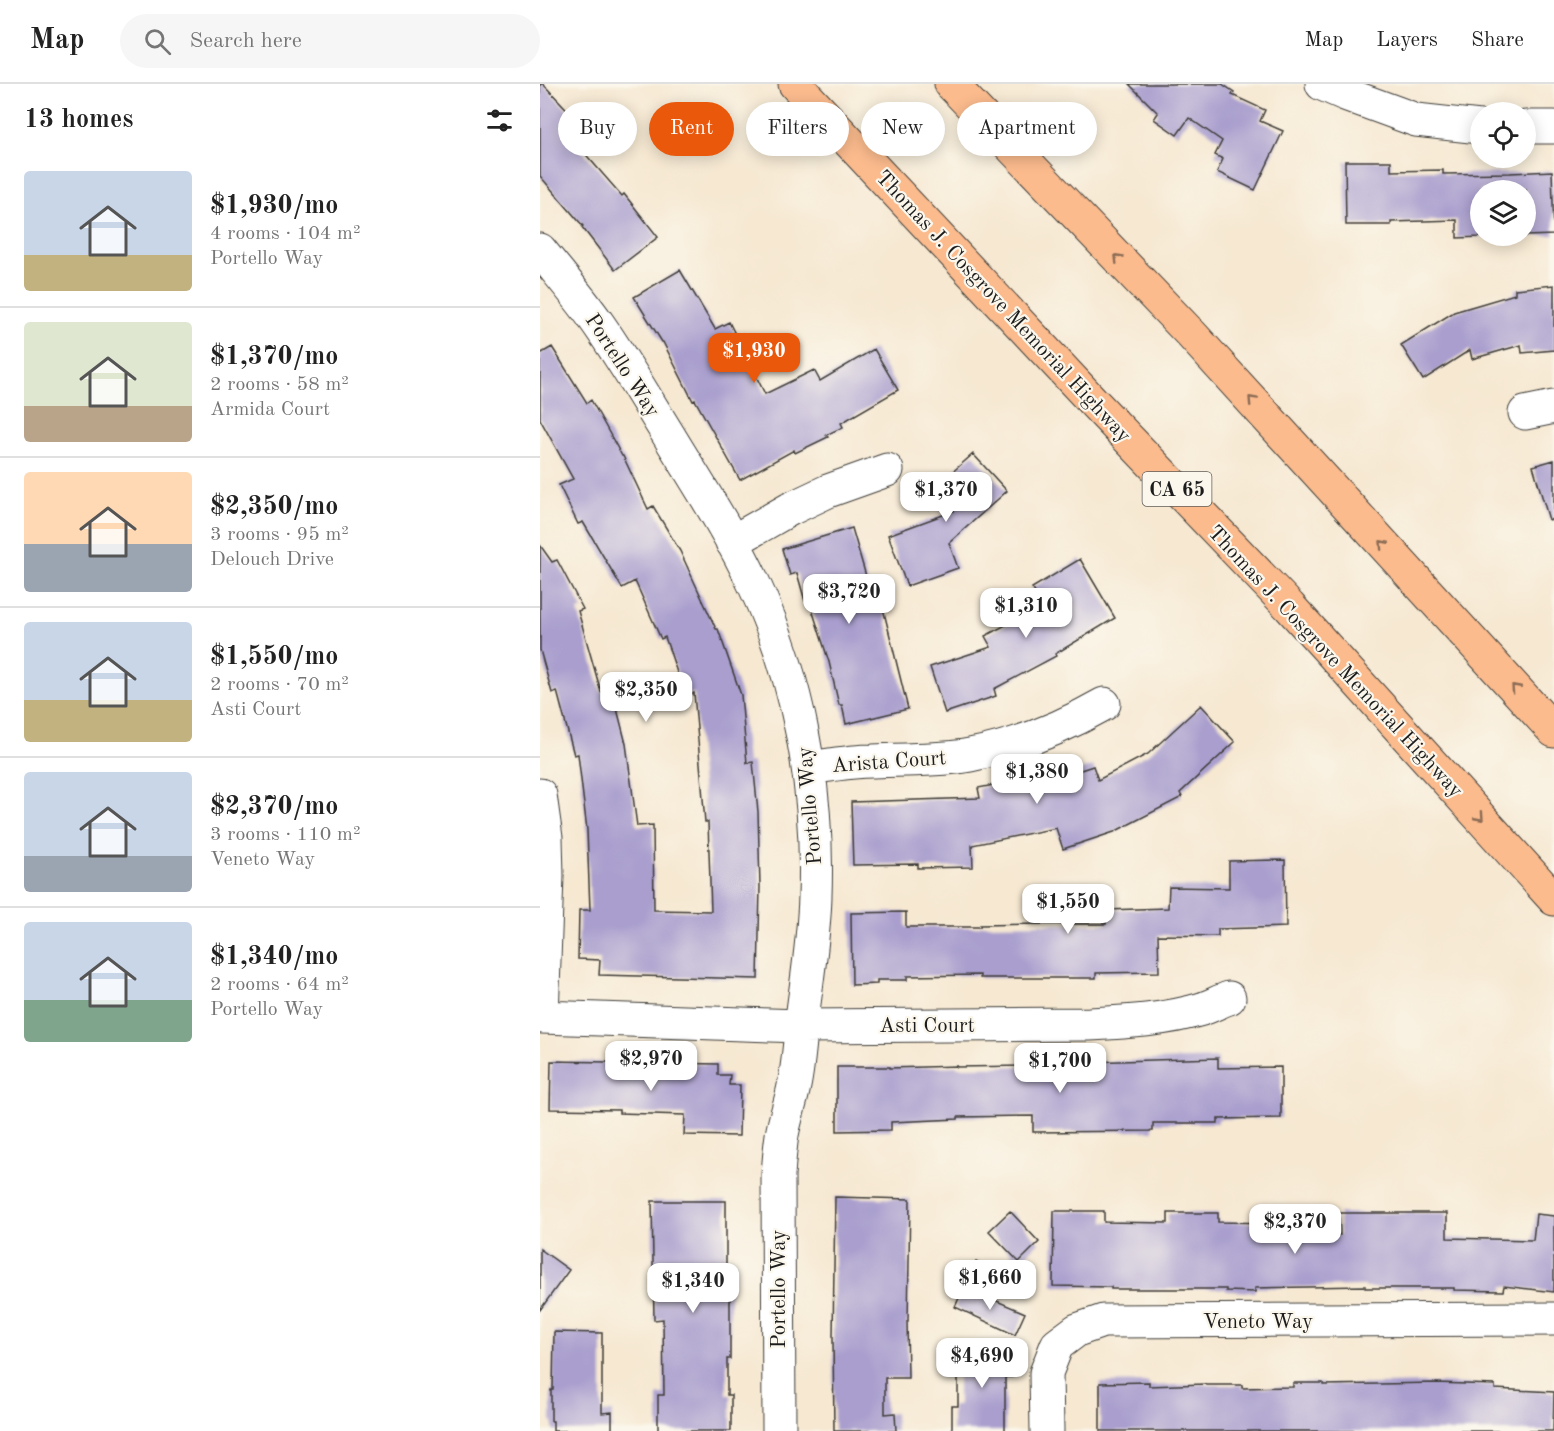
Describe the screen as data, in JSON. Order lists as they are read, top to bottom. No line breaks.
{"streets":{"highway":["Thomas J. Cosgrove Memorial Highway","CA 65"],"street":["Portello Way","Arista Court","Asti Court","Veneto Way"]},"crossings":[["Portello Way","Arista Court"],["Portello Way","Asti Court"]],"page":{"header":"Map","search":"Search here","nav":["Map","Layers","Share"],"heading":"13 homes","chip":["Buy","Rent","Filters","New","Apartment"],"list":[{"name":"$1,930/mo","note":"4 rooms · 104 m² · Portello Way"},{"name":"$1,370/mo","note":"2 rooms · 58 m² · Armida Court"},{"name":"$2,350/mo","note":"3 rooms · 95 m² · Delouch Drive"},{"name":"$1,550/mo","note":"2 rooms · 70 m² · Asti Court"},{"name":"$2,370/mo","note":"3 rooms · 110 m² · Veneto Way"},{"name":"$1,340/mo","note":"2 rooms · 64 m² · Portello Way"}],"price":["$1,930","$1,370","$3,720","$1,310","$2,350","$1,380","$1,550","$2,970","$1,700","$2,370","$1,660","$1,340","$4,690"]}}
